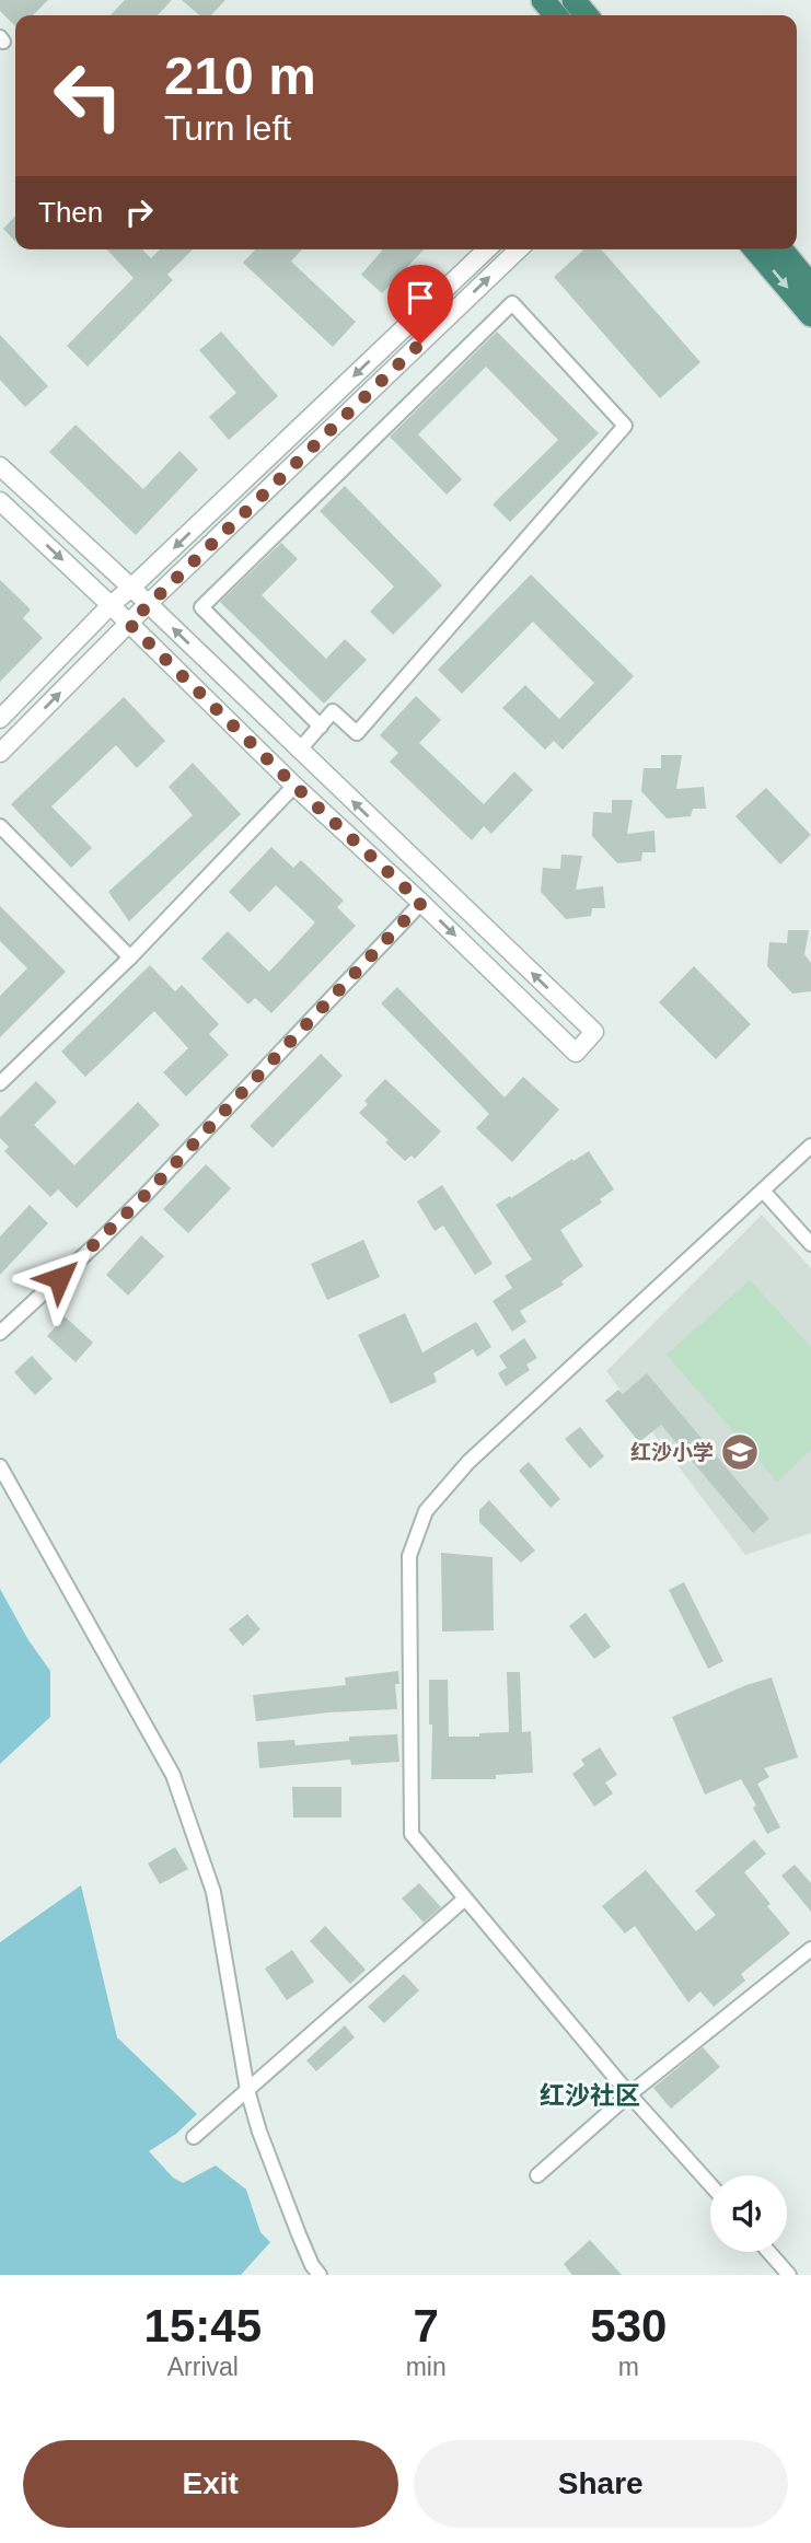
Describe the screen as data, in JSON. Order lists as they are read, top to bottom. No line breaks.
{"districts":["红沙社区"],"places":{"school or university":["红沙小学"]},"page":{"turn":["210 m","Turn left"],"then":"Then","eta":["15:45","Arrival","7","min","530","m"],"buttons":["Exit","Share"]}}
